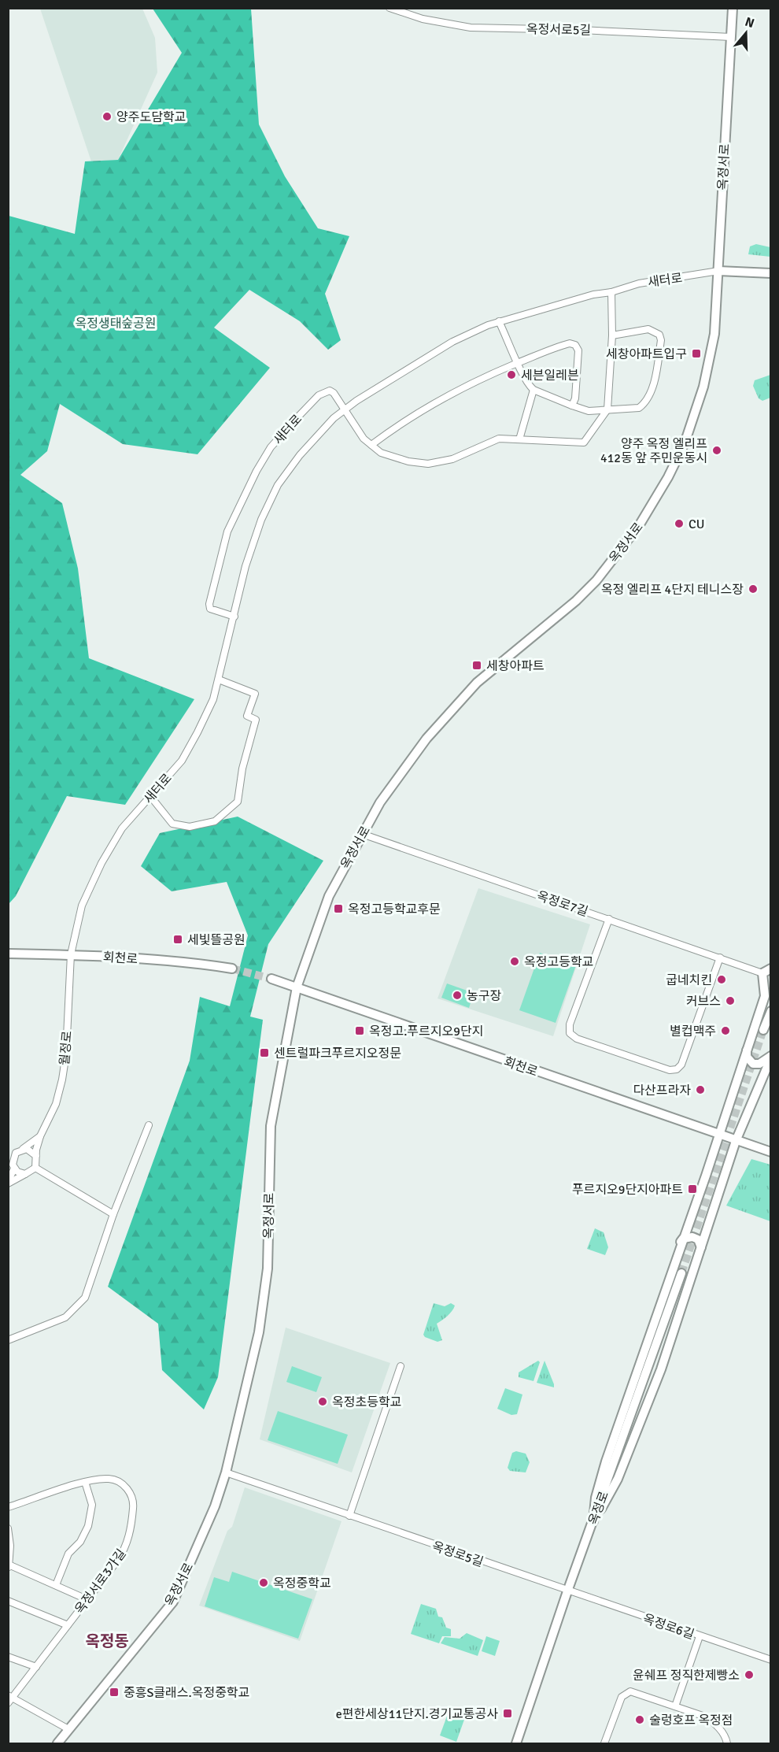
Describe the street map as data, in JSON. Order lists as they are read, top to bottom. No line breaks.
{"streets":{"main road":["옥정서로","회천로","옥정로"],"street":["옥정서로5길","새터로","옥정로7길","월정로","옥정로5길","옥정서로3가길","옥정로6길"]},"crossings":[["옥정서로5길","옥정서로"],["옥정서로","새터로"],["옥정서로","옥정로7길"],["옥정서로","회천로"],["옥정서로","옥정로5길"],["새터로","회천로"],["새터로","월정로"],["회천로","월정로"],["옥정로","옥정로5길"],["옥정로","옥정로6길"],["옥정로5길","옥정로6길"]],"districts":["옥정동"],"parks":["옥정생태숲공원"],"places":{"other":["양주도담학교","세븐일레븐","양주 옥정 엘리프 412동 앞 주민운동시","CU","옥정 엘리프 4단지 테니스장","옥정고등학교","굽네치킨","농구장","커브스","별컵맥주","다산프라자","옥정초등학교","옥정중학교","윤쉐프 정직한제빵소","술렁호프 옥정점"],"transit":["세창아파트입구","세창아파트","옥정고등학교후문","세빛뜰공원","옥정고.푸르지오9단지","센트럴파크푸르지오정문","푸르지오9단지아파트","중흥S클래스.옥정중학교","e편한세상11단지.경기교통공사"]},"north":"top"}
